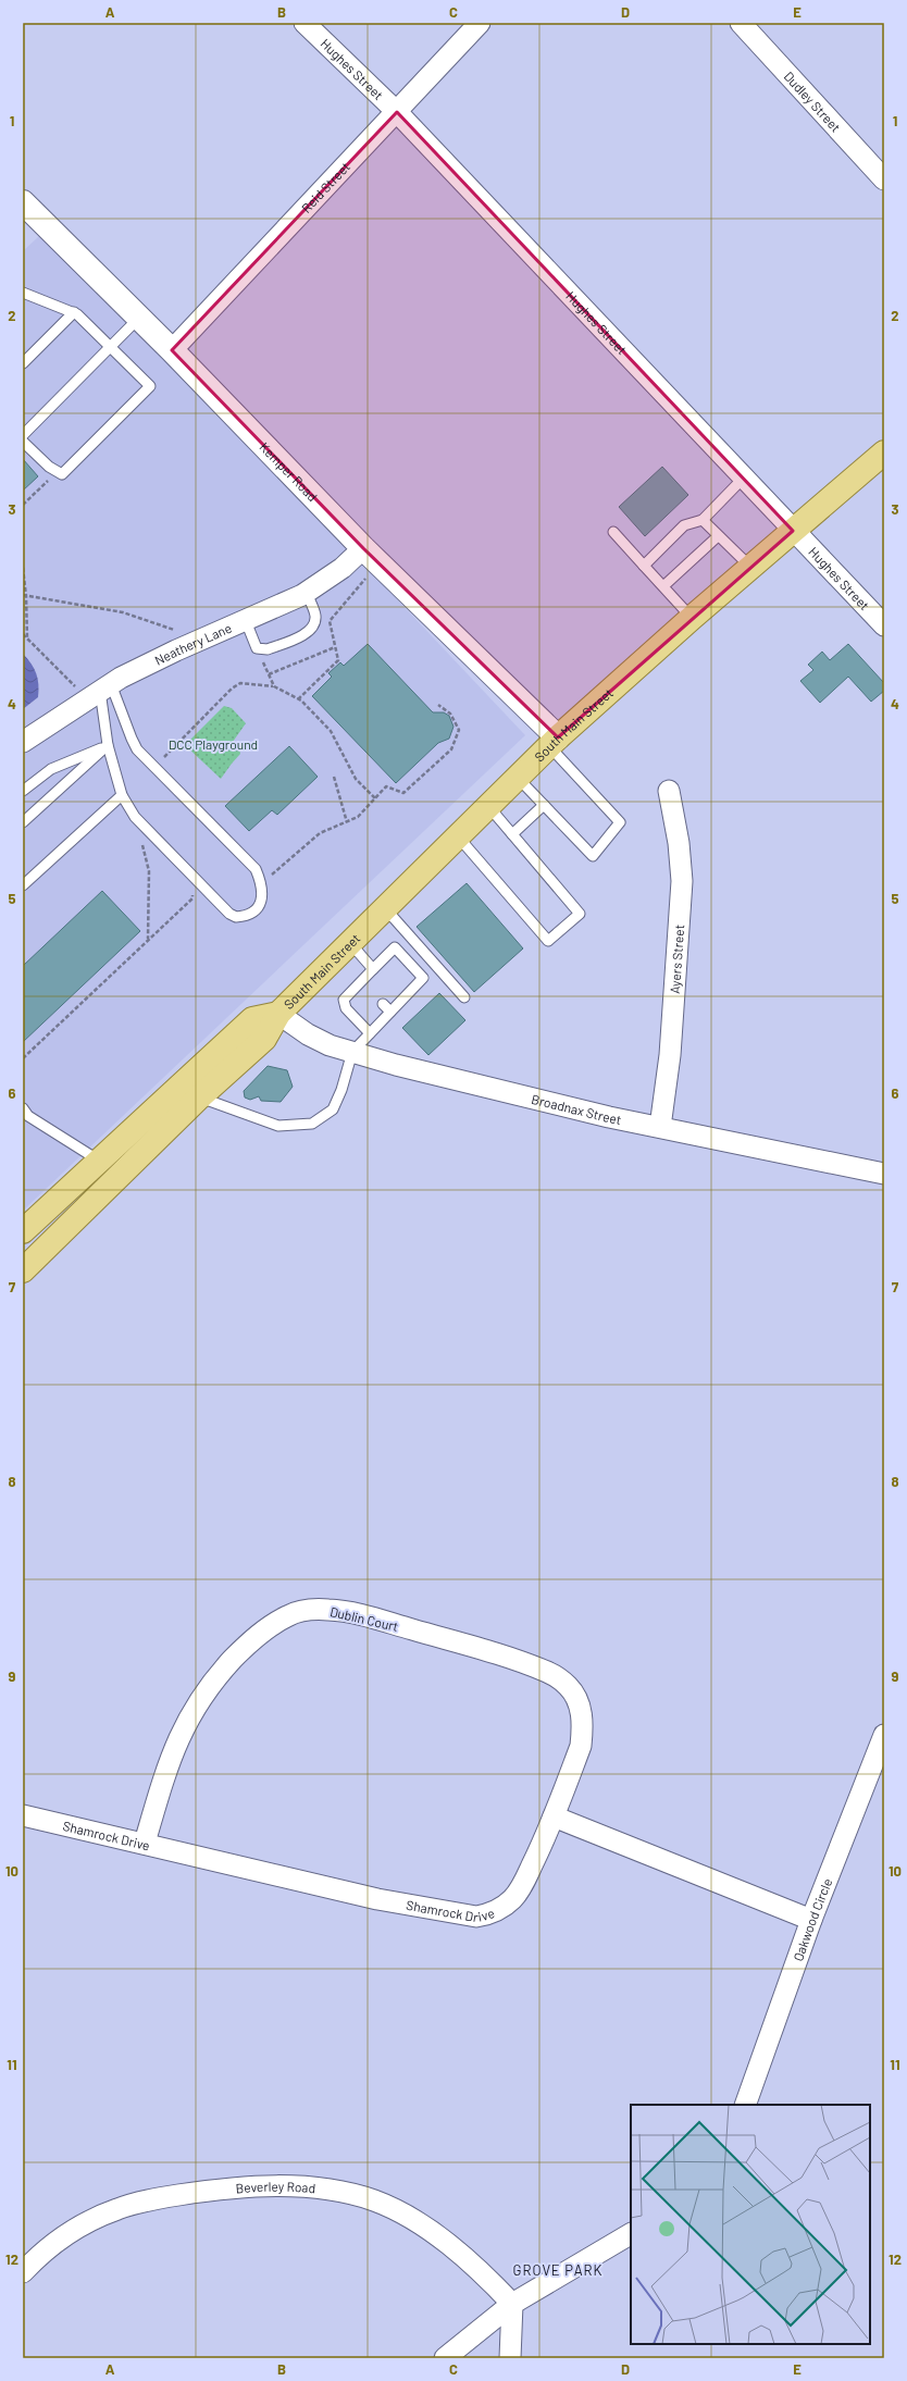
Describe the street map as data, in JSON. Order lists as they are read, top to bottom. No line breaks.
{"streets":{"main road":["South Main Street"],"street":["Hughes Street","Dudley Street","Reid Street","Kemper Road","Neathery Lane","Ayers Street","Broadnax Street","Dublin Court","Shamrock Drive","Oakwood Circle","Beverley Road"]},"crossings":[["Hughes Street","Reid Street"],["Hughes Street","South Main Street"],["Reid Street","Kemper Road"],["Kemper Road","Neathery Lane"],["Kemper Road","South Main Street"],["South Main Street","Broadnax Street"],["Ayers Street","Broadnax Street"],["Dublin Court","Shamrock Drive"]],"districts":["GROVE PARK"],"parks":["DCC Playground"],"grid":{"columns":["A","B","C","D","E"],"rows":["1","2","3","4","5","6","7","8","9","10","11","12"]}}
